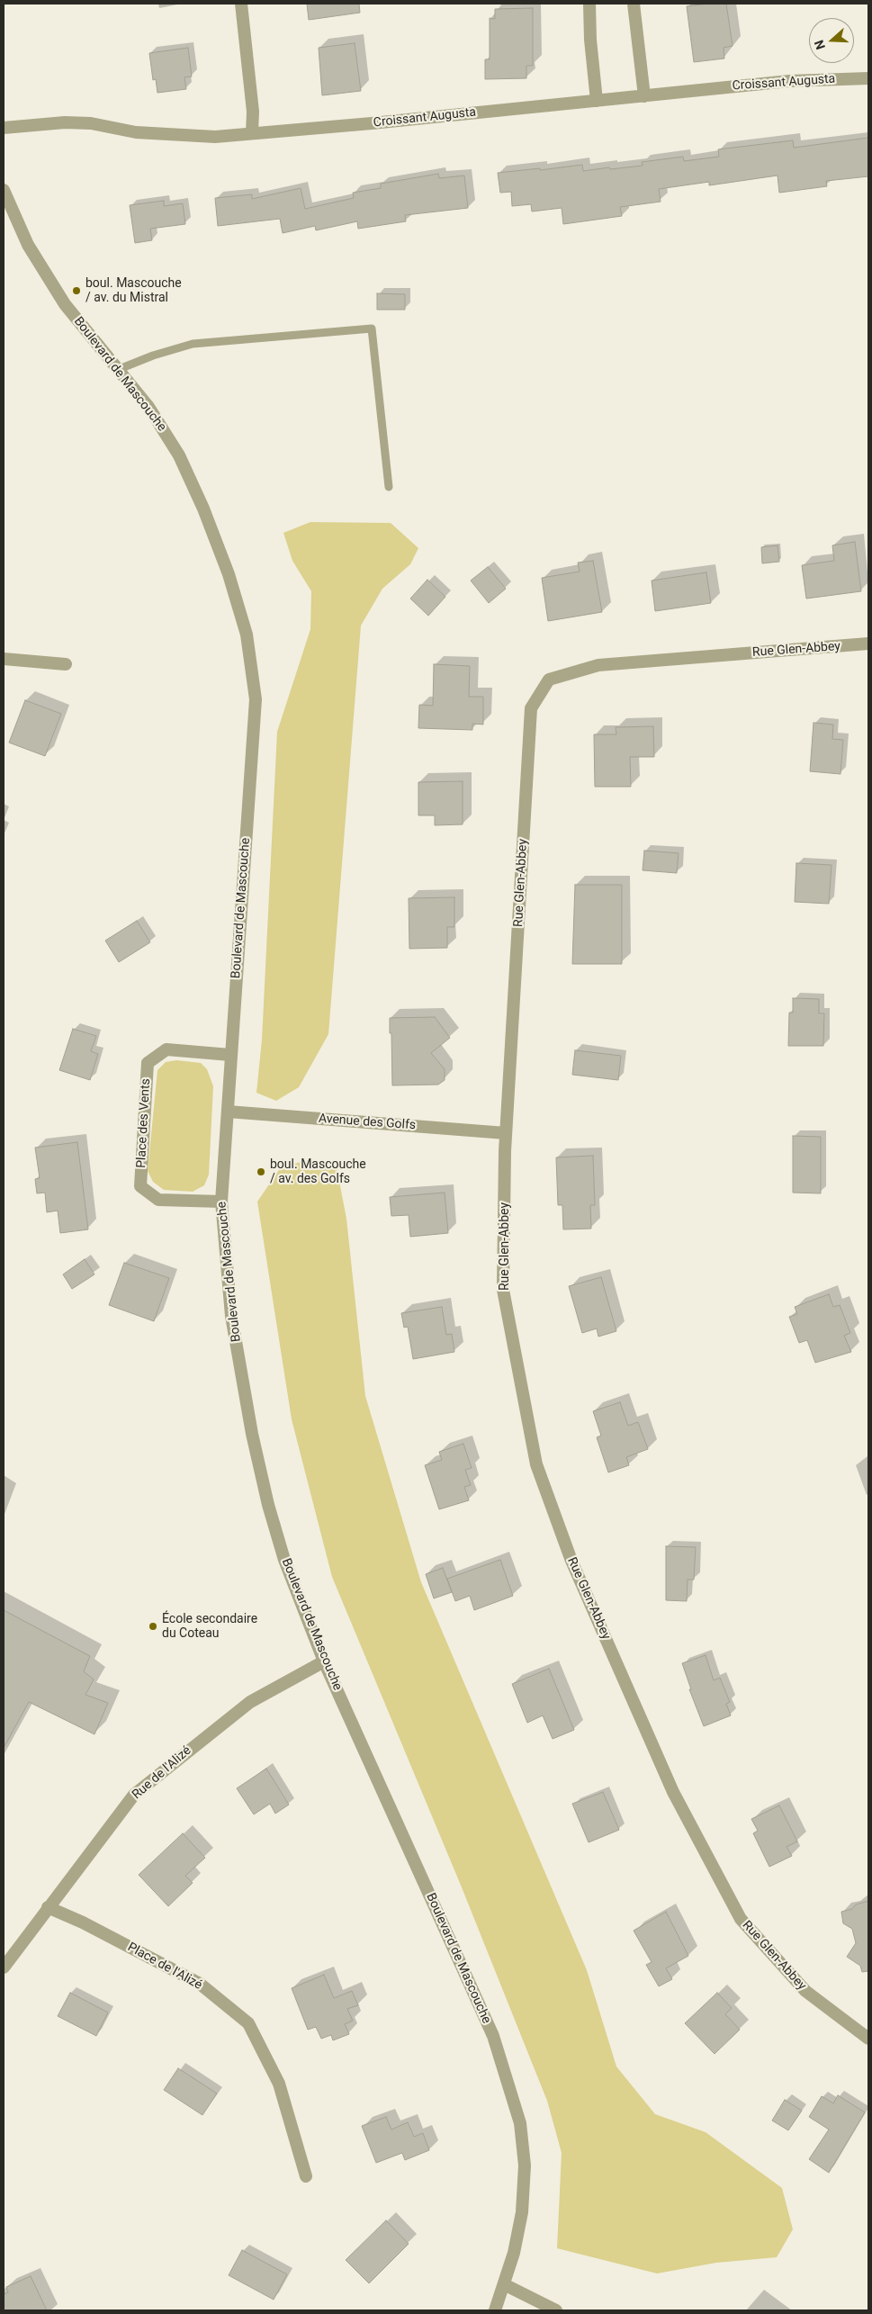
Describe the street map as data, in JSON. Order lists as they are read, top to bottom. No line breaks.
{"streets":{"street":["Croissant Augusta","Boulevard de Mascouche","Rue Glen-Abbey","Avenue des Golfs","Place des Vents","Rue de l'Alizé","Place de l'Alizé"]},"crossings":[["Boulevard de Mascouche","Avenue des Golfs"],["Boulevard de Mascouche","Place des Vents"],["Boulevard de Mascouche","Rue de l'Alizé"],["Rue Glen-Abbey","Avenue des Golfs"],["Rue de l'Alizé","Place de l'Alizé"]],"places":["boul. Mascouche / av. du Mistral","boul. Mascouche / av. des Golfs","École secondaire du Coteau"],"north":"left"}
